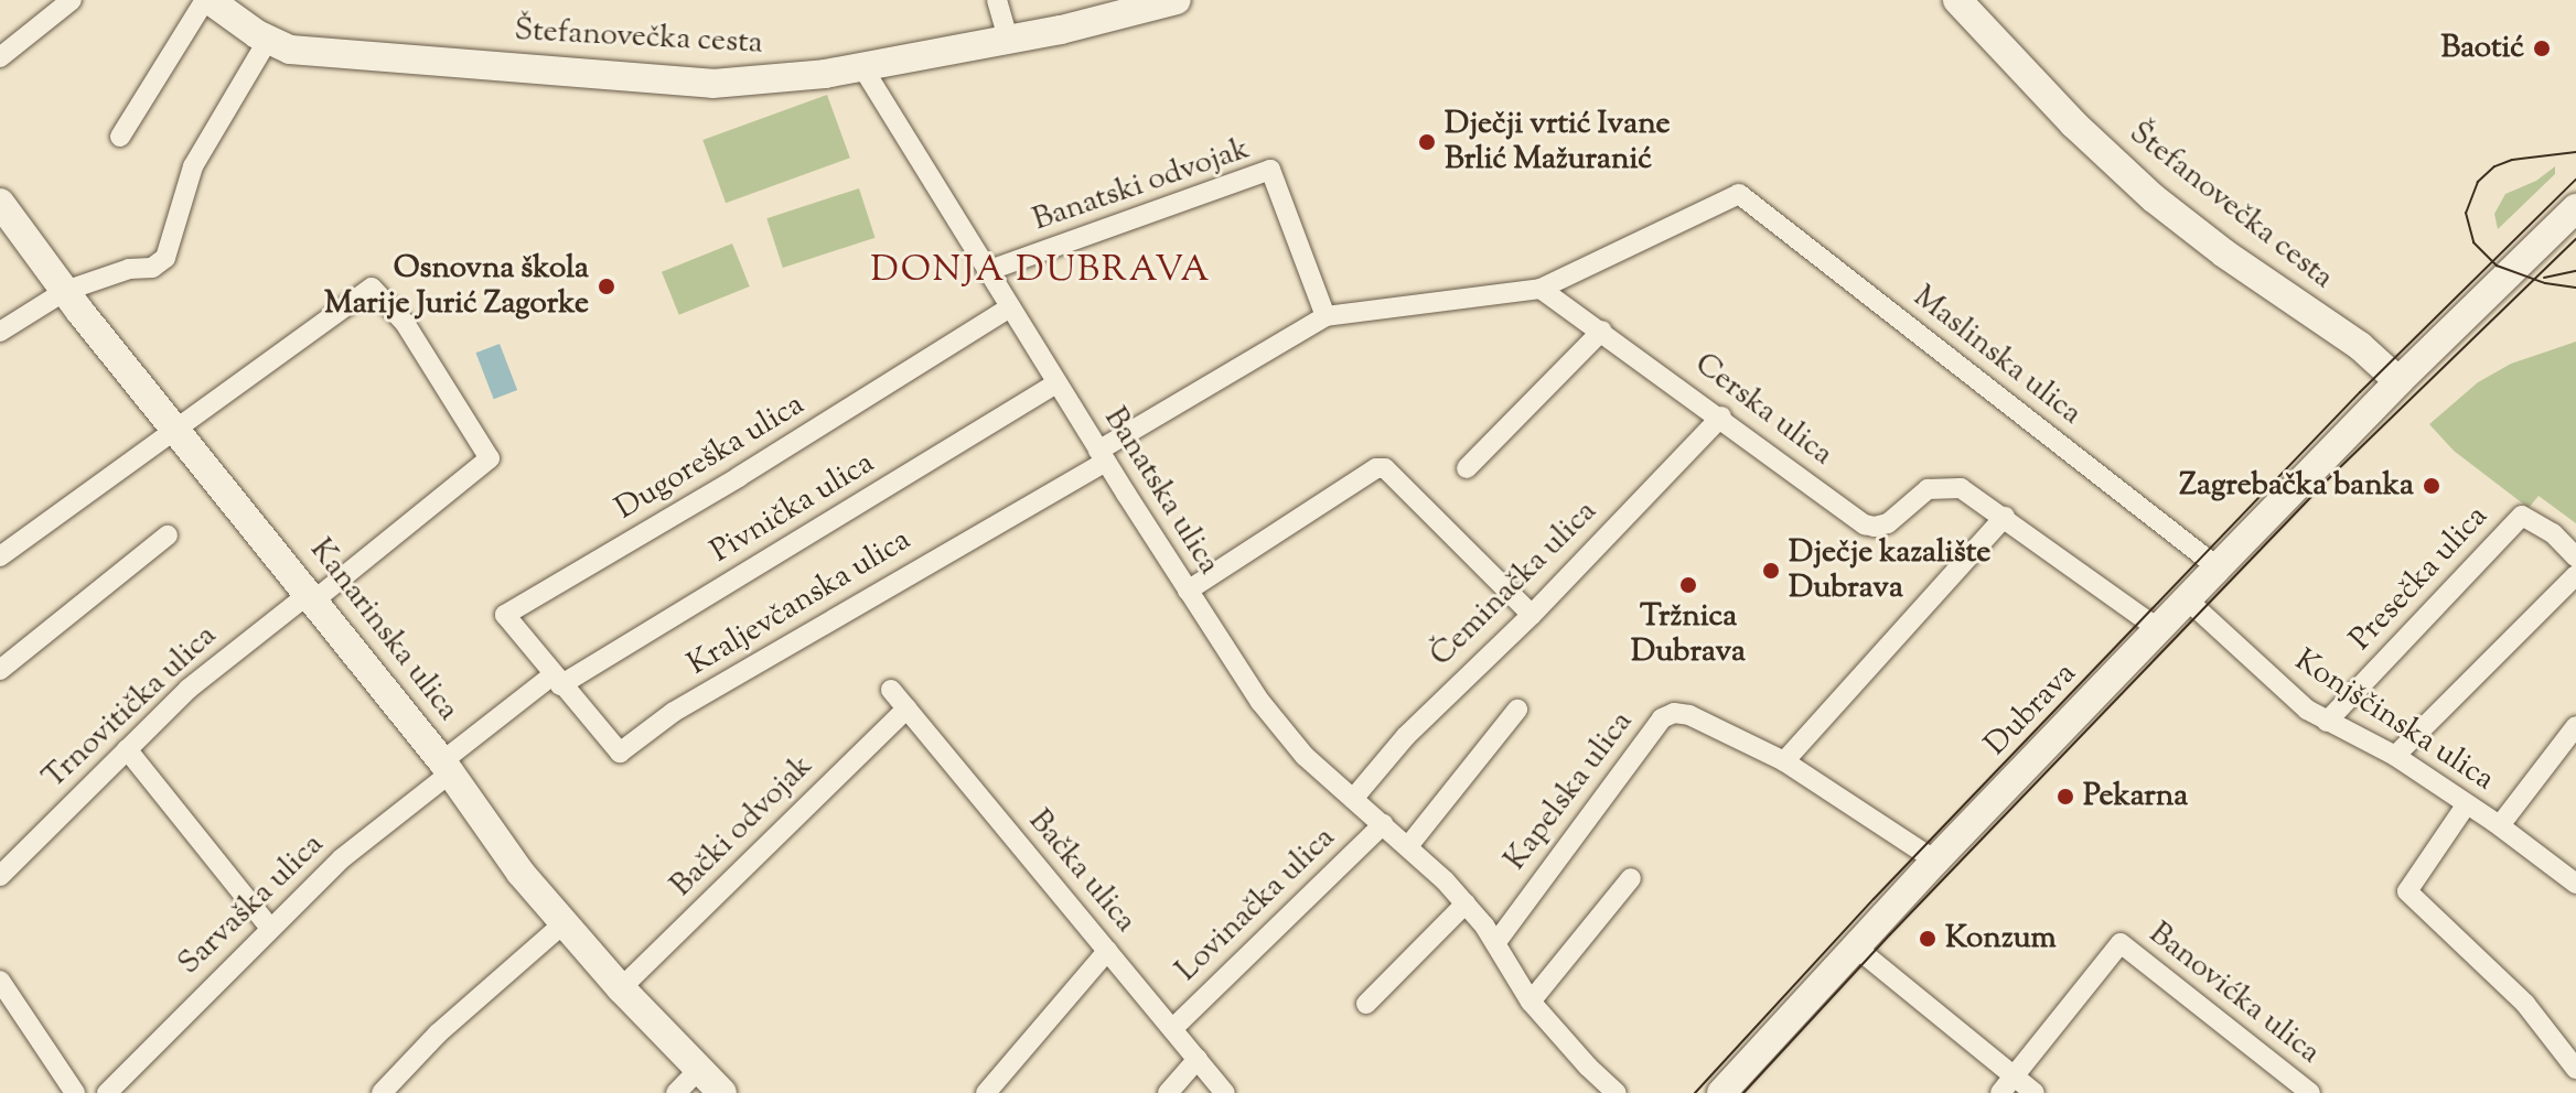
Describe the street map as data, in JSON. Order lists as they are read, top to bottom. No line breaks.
{"streets":{"street":["Štefanovečka cesta","Banatski odvojak","Maslinska ulica","Cerska ulica","Dugoreška ulica","Banatska ulica","Pivnička ulica","Presečka ulica","Čeminačka ulica","Kraljevčanska ulica","Kanarinska ulica","Trnovitička ulica","Dubrava","Konjščinska ulica","Kapelska ulica","Bački odvojak","Bačka ulica","Sarvaška ulica","Lovinačka ulica","Banovićka ulica"]},"crossings":[["Štefanovečka cesta","Banatska ulica"],["Štefanovečka cesta","Dubrava"],["Banatski odvojak","Banatska ulica"],["Banatski odvojak","Kraljevčanska ulica"],["Maslinska ulica","Cerska ulica"],["Maslinska ulica","Dubrava"],["Cerska ulica","Čeminačka ulica"],["Dugoreška ulica","Banatska ulica"],["Dugoreška ulica","Pivnička ulica"],["Dugoreška ulica","Kraljevčanska ulica"],["Banatska ulica","Pivnička ulica"],["Banatska ulica","Čeminačka ulica"],["Banatska ulica","Kraljevčanska ulica"],["Banatska ulica","Kapelska ulica"],["Banatska ulica","Lovinačka ulica"],["Pivnička ulica","Kraljevčanska ulica"],["Pivnička ulica","Kanarinska ulica"],["Pivnička ulica","Sarvaška ulica"],["Presečka ulica","Konjščinska ulica"],["Kanarinska ulica","Trnovitička ulica"],["Kanarinska ulica","Bački odvojak"],["Kanarinska ulica","Sarvaška ulica"],["Dubrava","Konjščinska ulica"],["Dubrava","Kapelska ulica"],["Bački odvojak","Bačka ulica"],["Bačka ulica","Lovinačka ulica"]],"districts":["DONJA DUBRAVA"],"places":["Baotić","Dječji vrtić Ivane Brlić Mažuranić","Osnovna škola Marije Jurić Zagorke","Zagrebačka banka","Dječje kazalište Dubrava","Tržnica Dubrava","Pekarna","Konzum"]}
